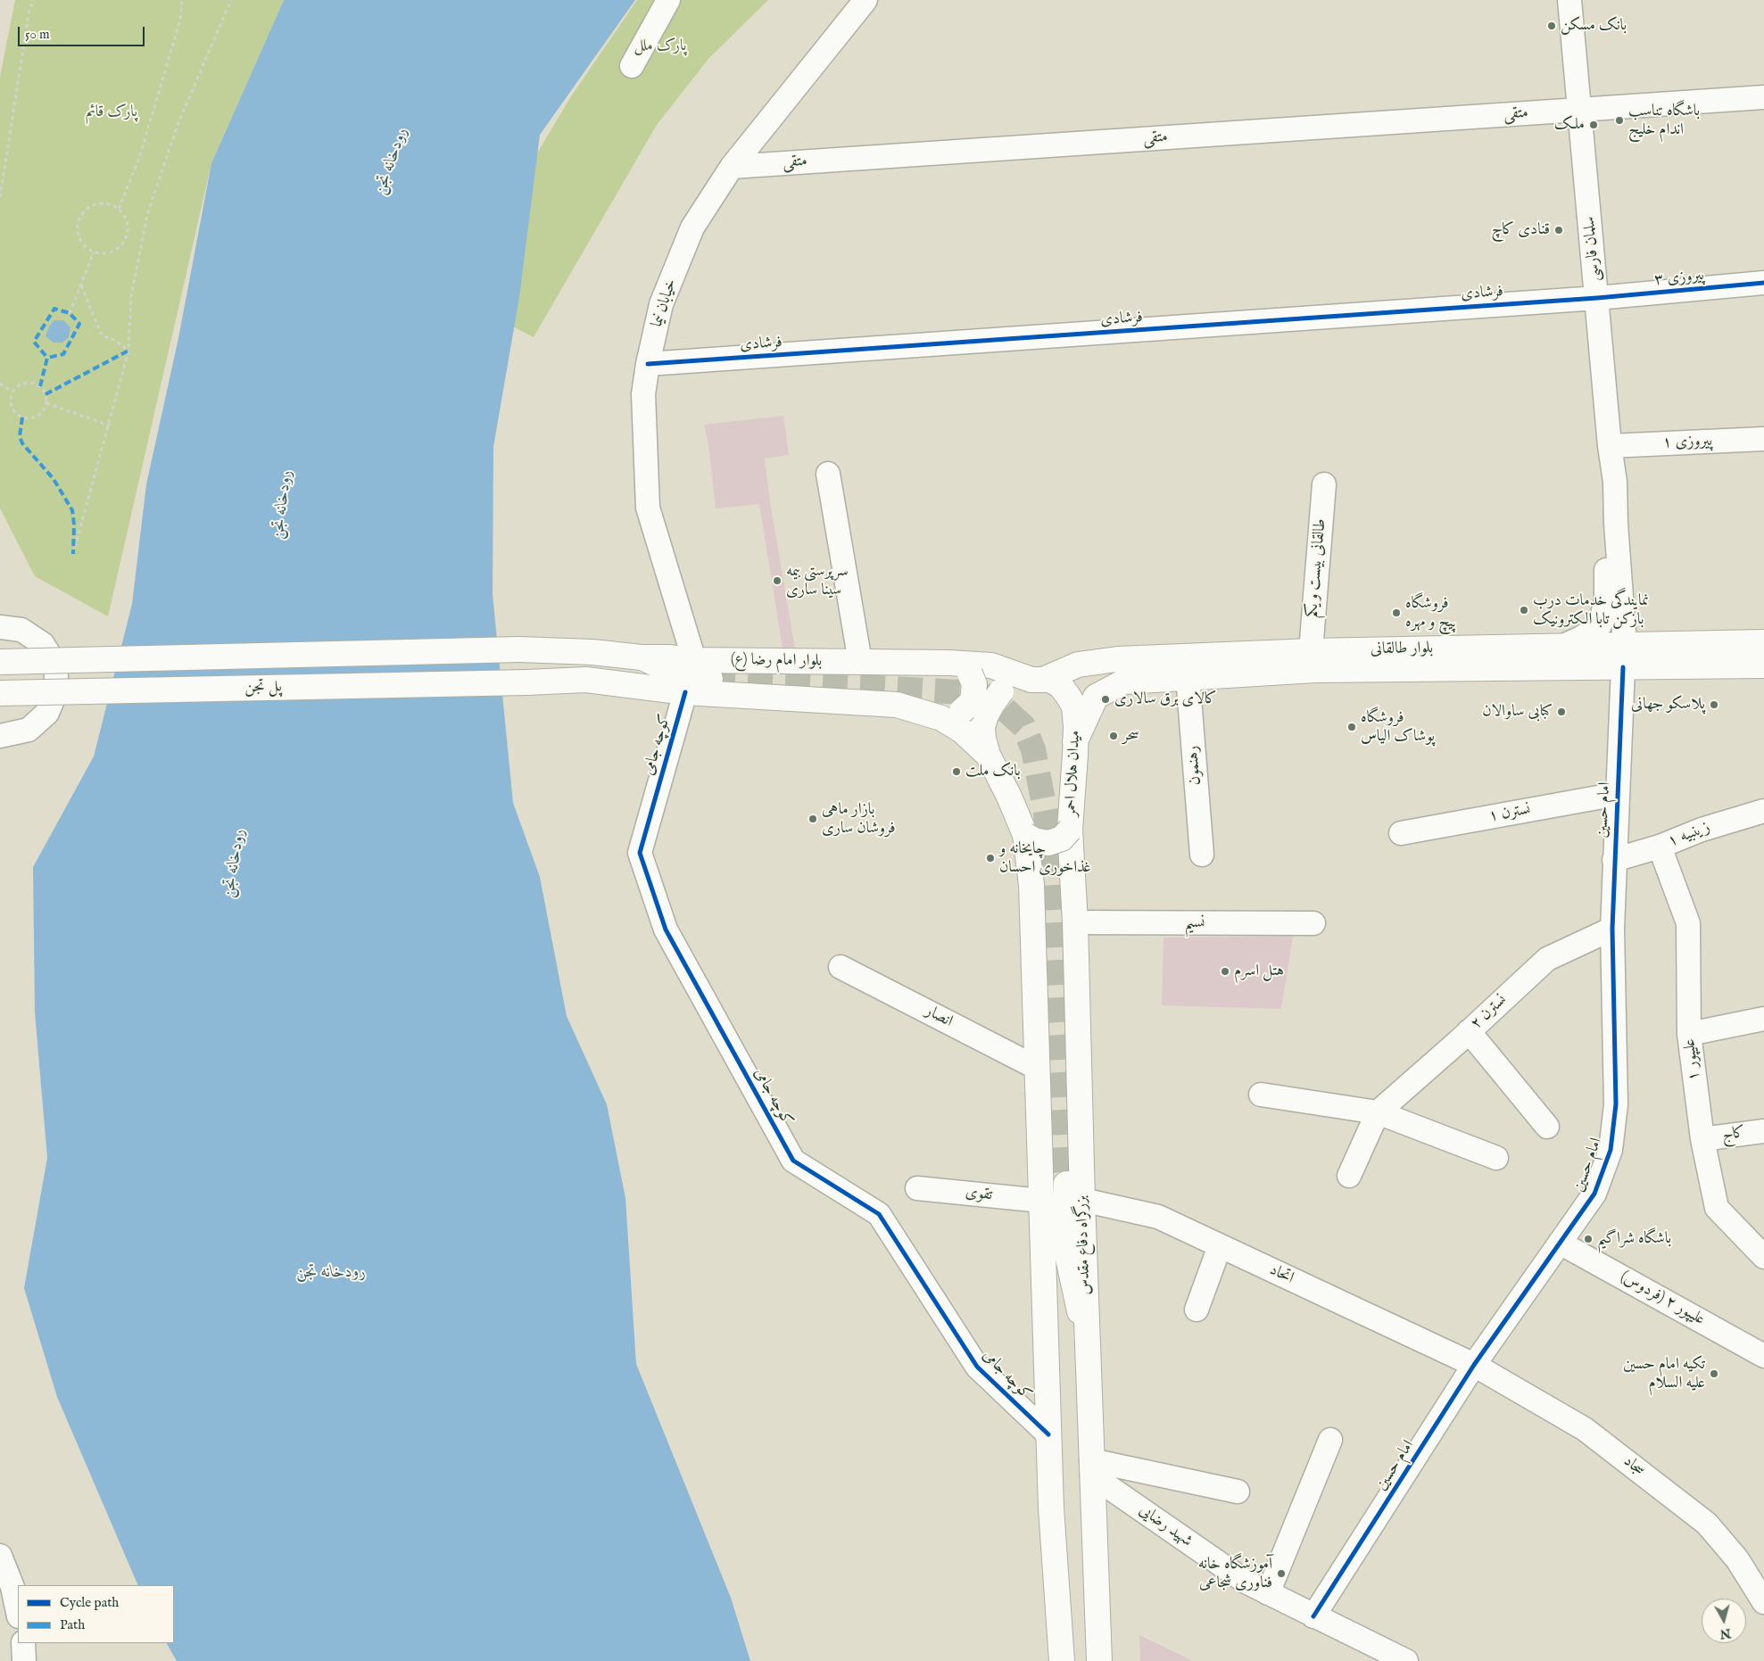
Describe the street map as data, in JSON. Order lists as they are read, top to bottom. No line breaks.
{"streets":{"main road":["بلوار طالقانی","بلوار امام رضا (ع)","پل تجن","میدان هلال احمر","بزرگراه دفاع مقدس"],"street":["متقی","سلمان فارسی","پیروزی ٣","فرشادی","خیابان نیما","پیروزی ١","طالقانی بیست و یکم","کوچه جامی","رهنمون","امام حسین","نسترن ۱","زینبیه ۱","نسیم","نسترن ۲","انصار","علیپور ۱","کاج","تقوی","اتحاد","علیپور ۲ (فردوس)","سجاد","شهید رضایی"]},"crossings":[["متقی","سلمان فارسی"],["متقی","خیابان نیما"],["سلمان فارسی","پیروزی ٣"],["سلمان فارسی","فرشادی"],["سلمان فارسی","پیروزی ١"],["سلمان فارسی","بلوار طالقانی"],["سلمان فارسی","امام حسین"],["پیروزی ٣","فرشادی"],["فرشادی","خیابان نیما"],["خیابان نیما","بلوار امام رضا (ع)"],["طالقانی بیست و یکم","بلوار طالقانی"],["بلوار طالقانی","بلوار امام رضا (ع)"],["بلوار طالقانی","رهنمون"],["بلوار طالقانی","میدان هلال احمر"],["بلوار طالقانی","امام حسین"],["بلوار امام رضا (ع)","پل تجن"],["بلوار امام رضا (ع)","میدان هلال احمر"],["پل تجن","کوچه جامی"],["میدان هلال احمر","بزرگراه دفاع مقدس"],["امام حسین","نسترن ۱"],["امام حسین","زینبیه ۱"],["امام حسین","نسترن ۲"],["امام حسین","اتحاد"],["امام حسین","علیپور ۲ (فردوس)"],["امام حسین","سجاد"],["امام حسین","شهید رضایی"],["زینبیه ۱","علیپور ۱"],["نسیم","بزرگراه دفاع مقدس"],["علیپور ۱","کاج"],["بزرگراه دفاع مقدس","اتحاد"],["بزرگراه دفاع مقدس","شهید رضایی"],["اتحاد","سجاد"]],"water":["رودخانه تجن"],"parks":["پارک ملل","پارک قائم"],"places":["بانک مسکن","باشگاه تناسب اندام خلیج","ملک","قنادی کاچ","سرپرستی بیمه سینا ساری","نمایندگی خدمات درب بازکن تابا الکترونیک","فروشگاه پیچ و مهره","کالای برق سالاری","پلاسکو جهانی","کبابی ساوالان","فروشگاه پوشاک الیاس","سحر","بانک ملت","بازار ماهی فروشان ساری","چایخانه و غذاخوری احسان","هتل اسرم","باشگاه شراگیم","تکیه امام حسین علیه السلام","آموزشگاه خانه فناوری شجاعی"],"legend":["Cycle path","Path"],"scale_bar":"50 m","north":"bottom"}
